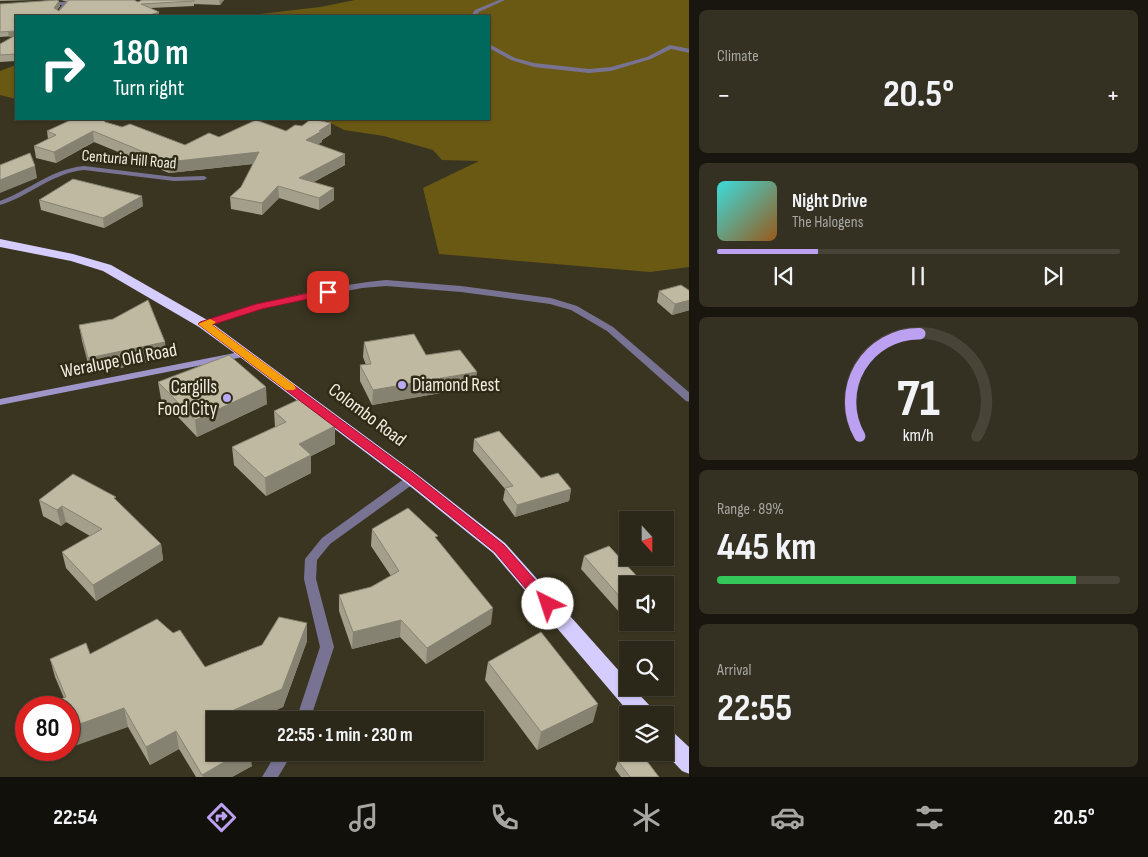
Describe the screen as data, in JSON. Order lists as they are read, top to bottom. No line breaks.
{"streets":{"highway":["Colombo Road"],"street":["Weralupe Old Road"],"lane":["Centuria Hill Road"]},"crossings":[["Weralupe Old Road","Colombo Road"]],"places":["Diamond Rest","Cargills Food City"],"north":"bottom","page":{"tile":["Climate",["Range · 89%","445 km"],["Arrival","22:55"]],"turn":["180 m","Turn right"],"heat":["−","20.5°","+"],"song":["Night Drive","The Halogens"],"limit":"80","trip":"22:55 · 1 min · 230 m","tabs":["22:54","20.5°"],"gauge":["71","km/h"]}}
